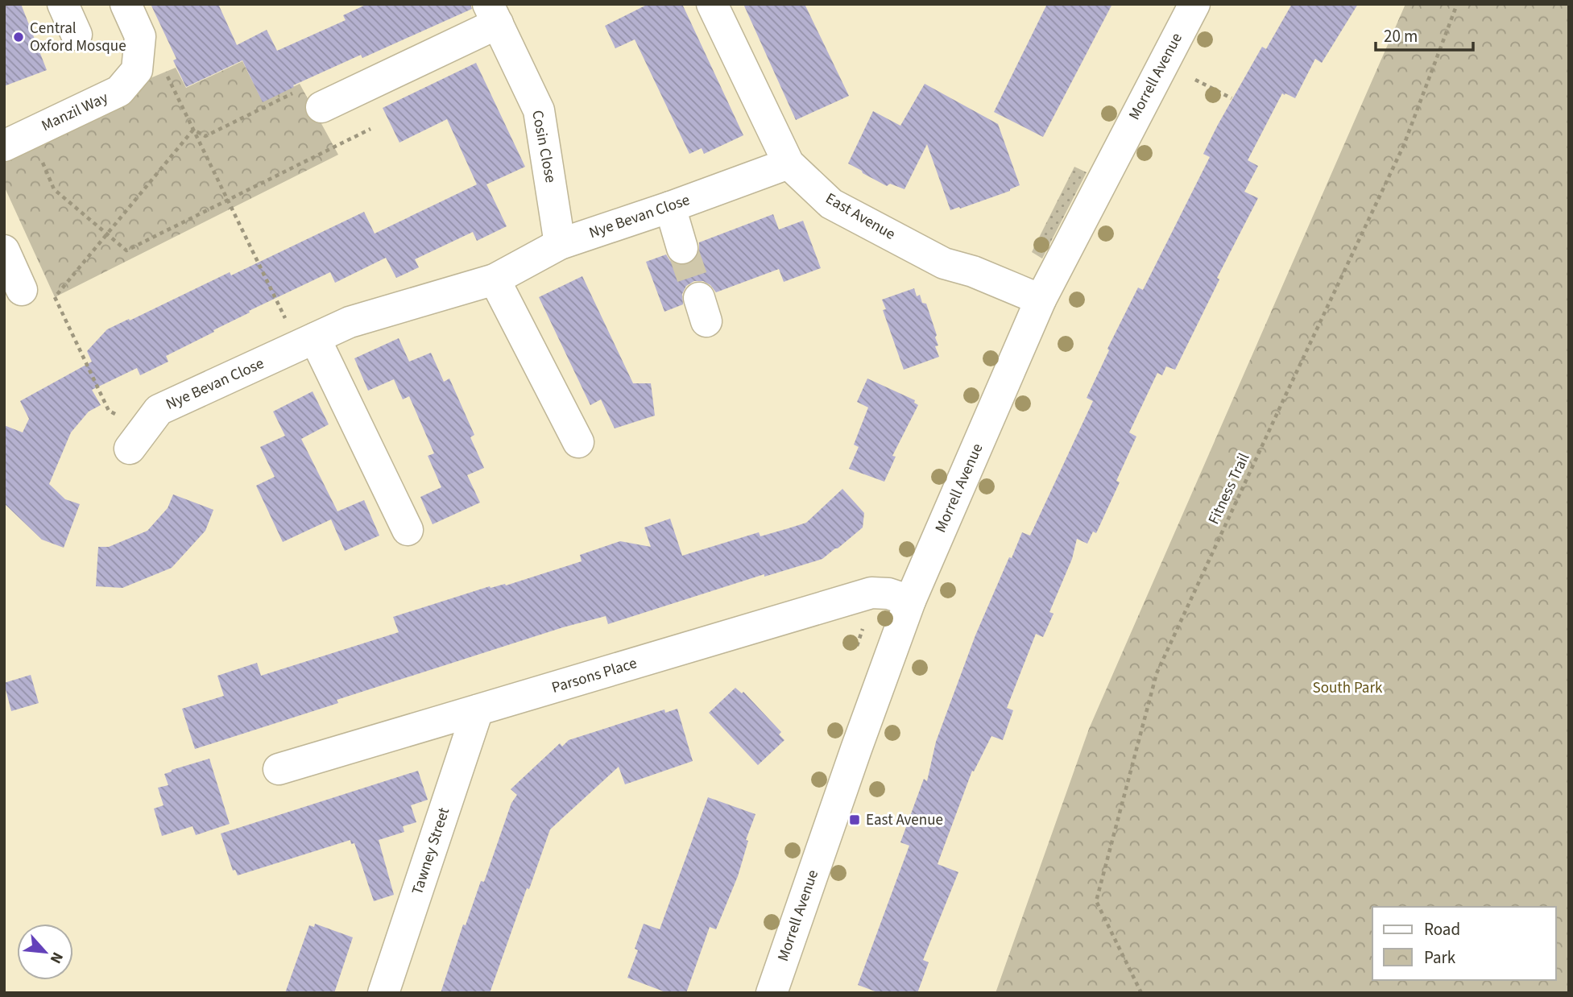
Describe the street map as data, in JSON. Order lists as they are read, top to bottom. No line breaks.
{"streets":{"street":["Morrell Avenue","Manzil Way","Cosin Close","Nye Bevan Close","East Avenue","Parsons Place","Tawney Street"],"path":["Fitness Trail"]},"crossings":[["Morrell Avenue","East Avenue"],["Morrell Avenue","Parsons Place"],["Cosin Close","Nye Bevan Close"],["Nye Bevan Close","East Avenue"],["Parsons Place","Tawney Street"]],"parks":["South Park"],"places":{"other":["Central Oxford Mosque"],"transit":["East Avenue"]},"legend":["Road","Park"],"scale_bar":"20 m","north":"bottom right"}
